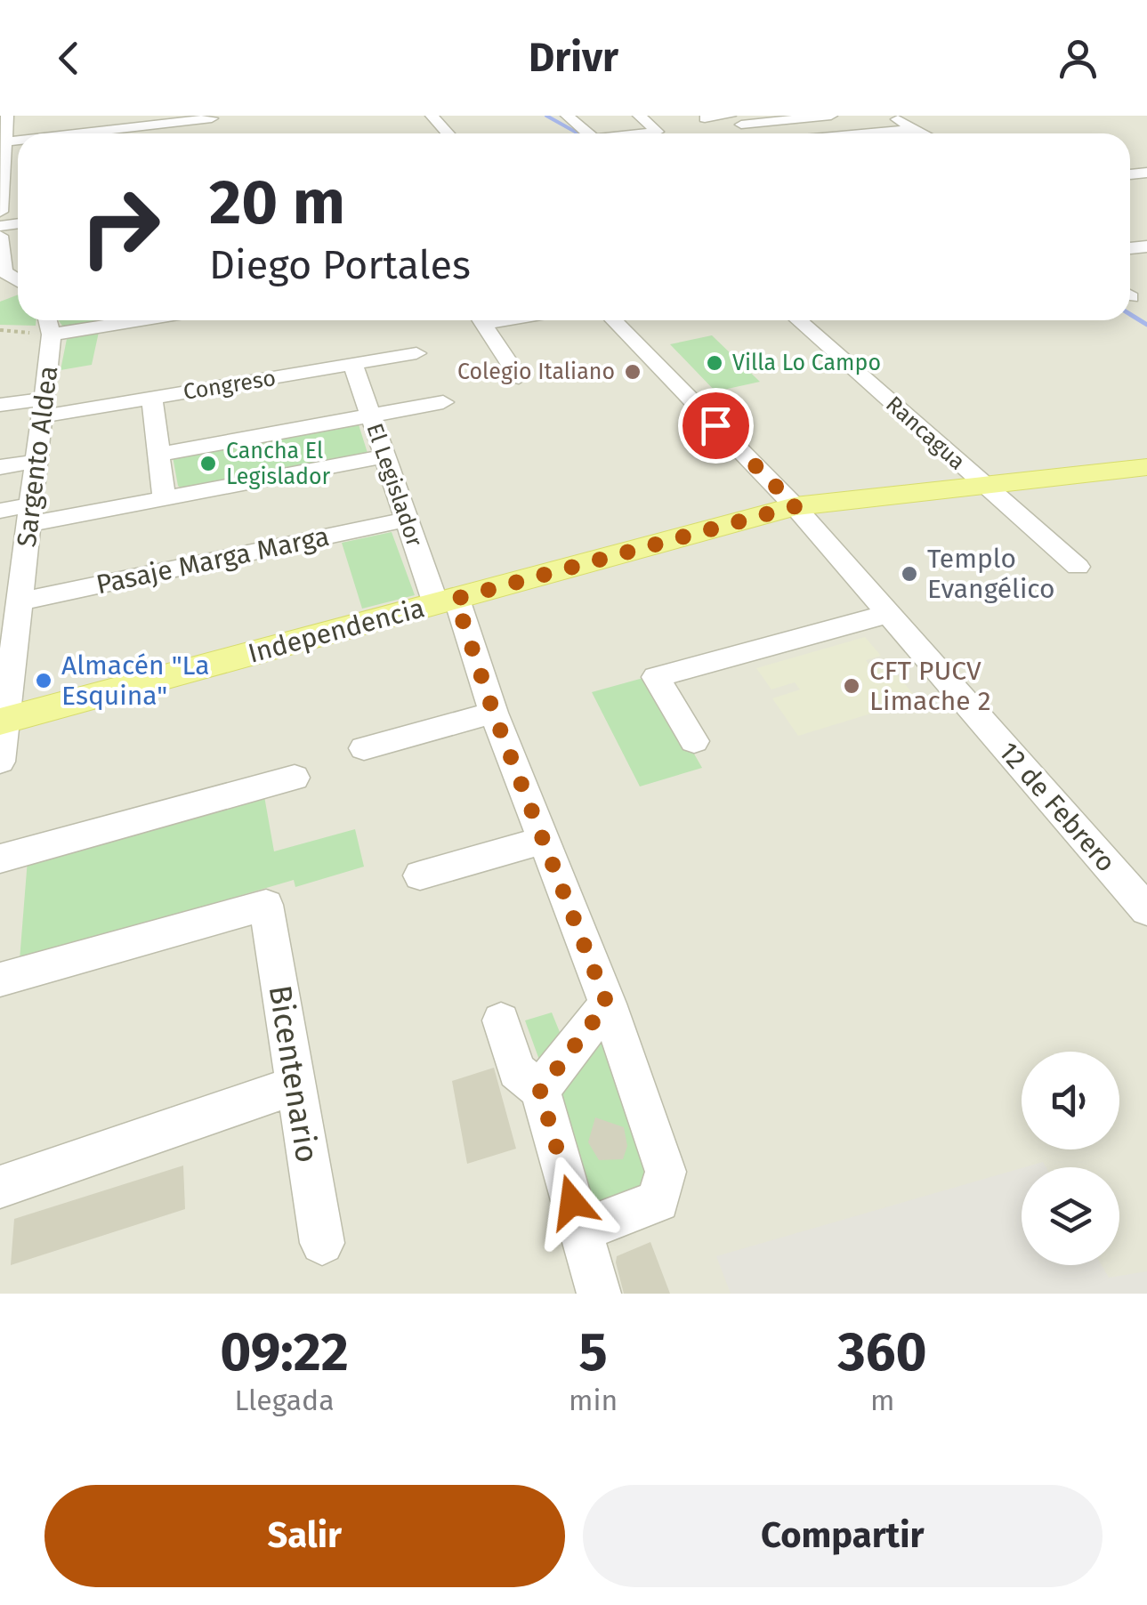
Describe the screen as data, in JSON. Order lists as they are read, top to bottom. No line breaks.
{"streets":{"main road":["Independencia"],"street":["Congreso","Rancagua","Sargento Aldea","El Legislador","Pasaje Marga Marga","12 de Febrero","Bicentenario"]},"crossings":[["Congreso","Sargento Aldea"],["Congreso","El Legislador"],["Rancagua","Independencia"],["Sargento Aldea","Pasaje Marga Marga"],["Sargento Aldea","Independencia"],["El Legislador","Pasaje Marga Marga"],["El Legislador","Independencia"],["Independencia","12 de Febrero"]],"places":["Villa Lo Campo","Colegio Italiano","Cancha El Legislador","Templo Evangélico","Almacén \"La Esquina\"","CFT PUCV Limache 2"],"page":{"header":"Drivr","turn":["20 m","Diego Portales"],"eta":["09:22","Llegada","5","min","360","m"],"buttons":["Salir","Compartir"]}}
